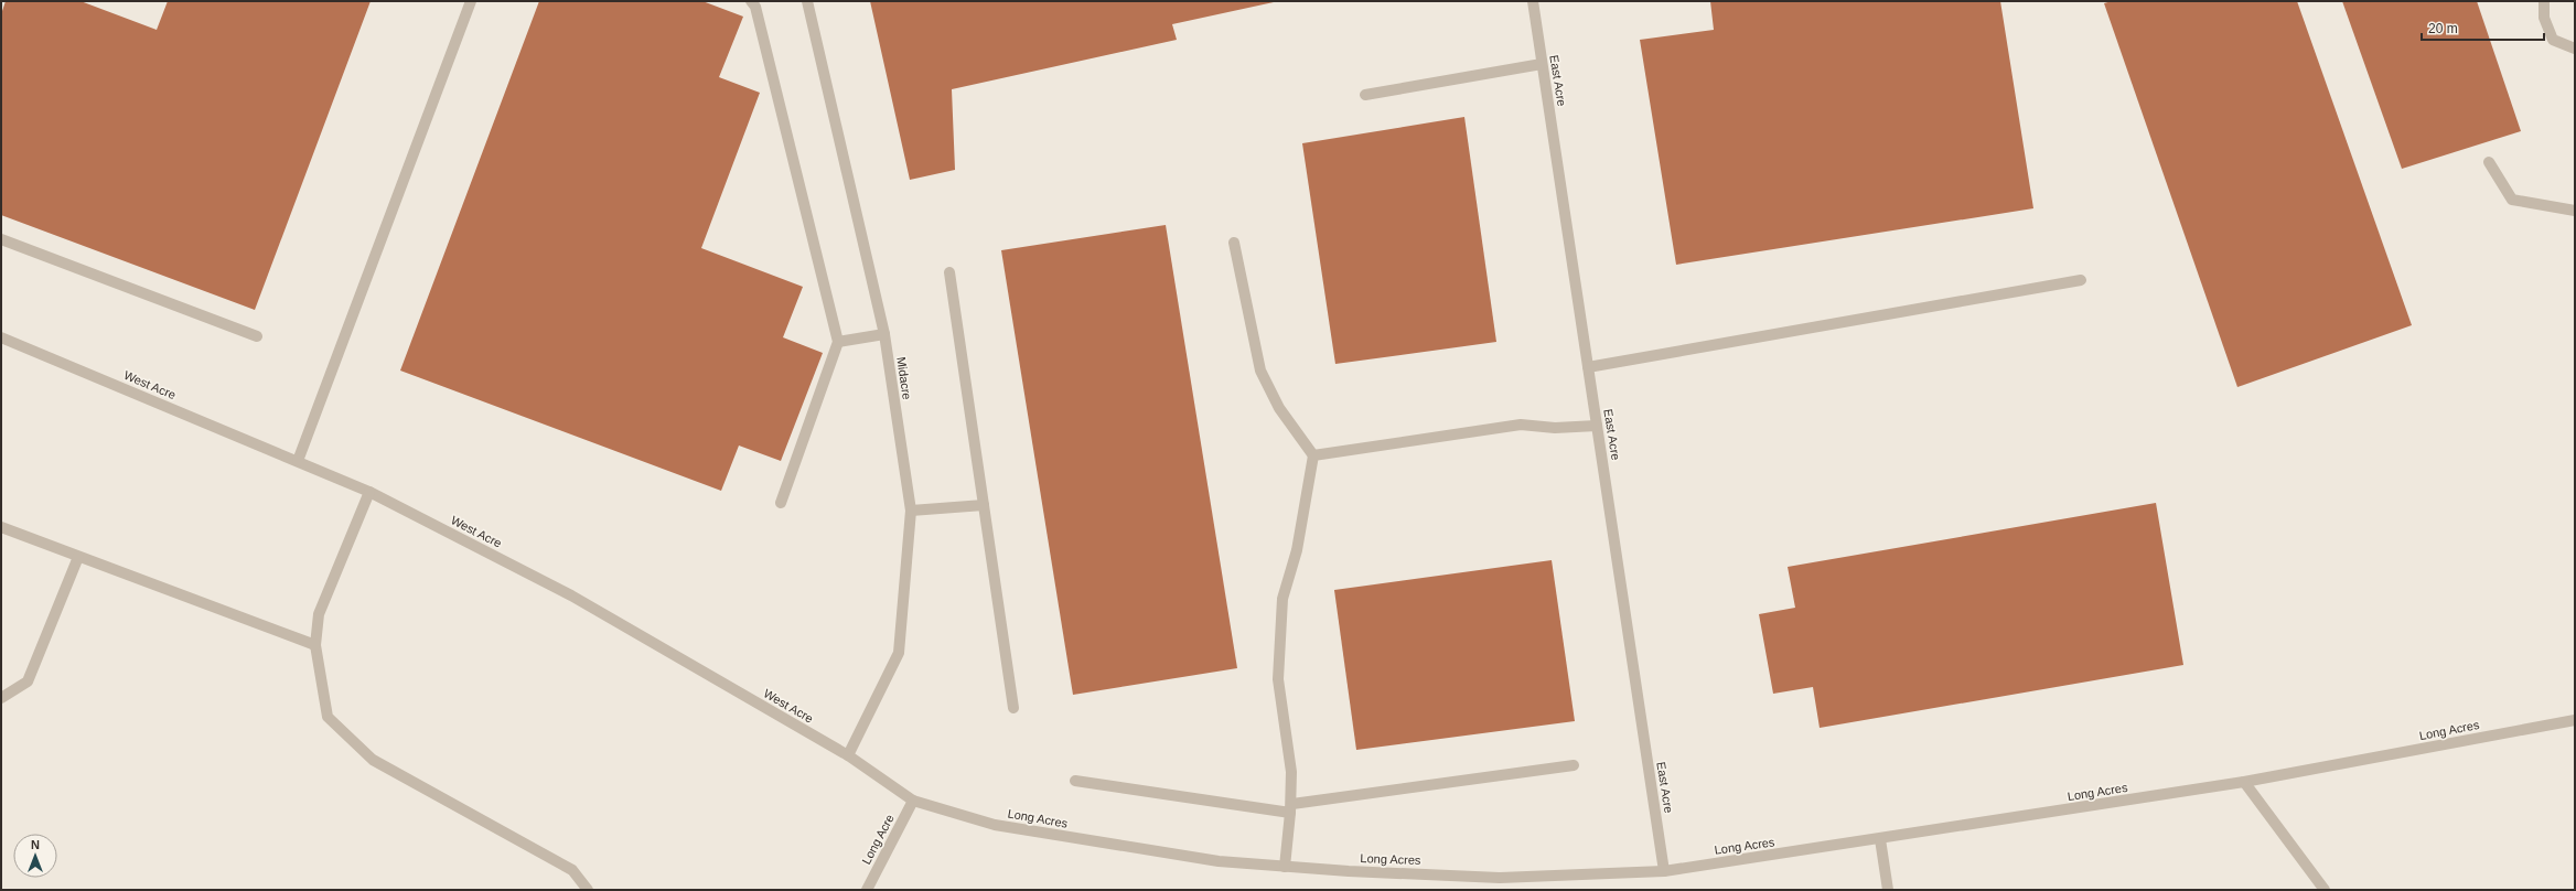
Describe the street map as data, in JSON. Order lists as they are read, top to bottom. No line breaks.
{"streets":{"street":["East Acre","Midacre","West Acre","Long Acres","Long Acre"]},"crossings":[["East Acre","Long Acres"],["Midacre","West Acre"],["West Acre","Long Acres"],["West Acre","Long Acre"],["Long Acres","Long Acre"]],"scale_bar":"20 m","north":"top"}
